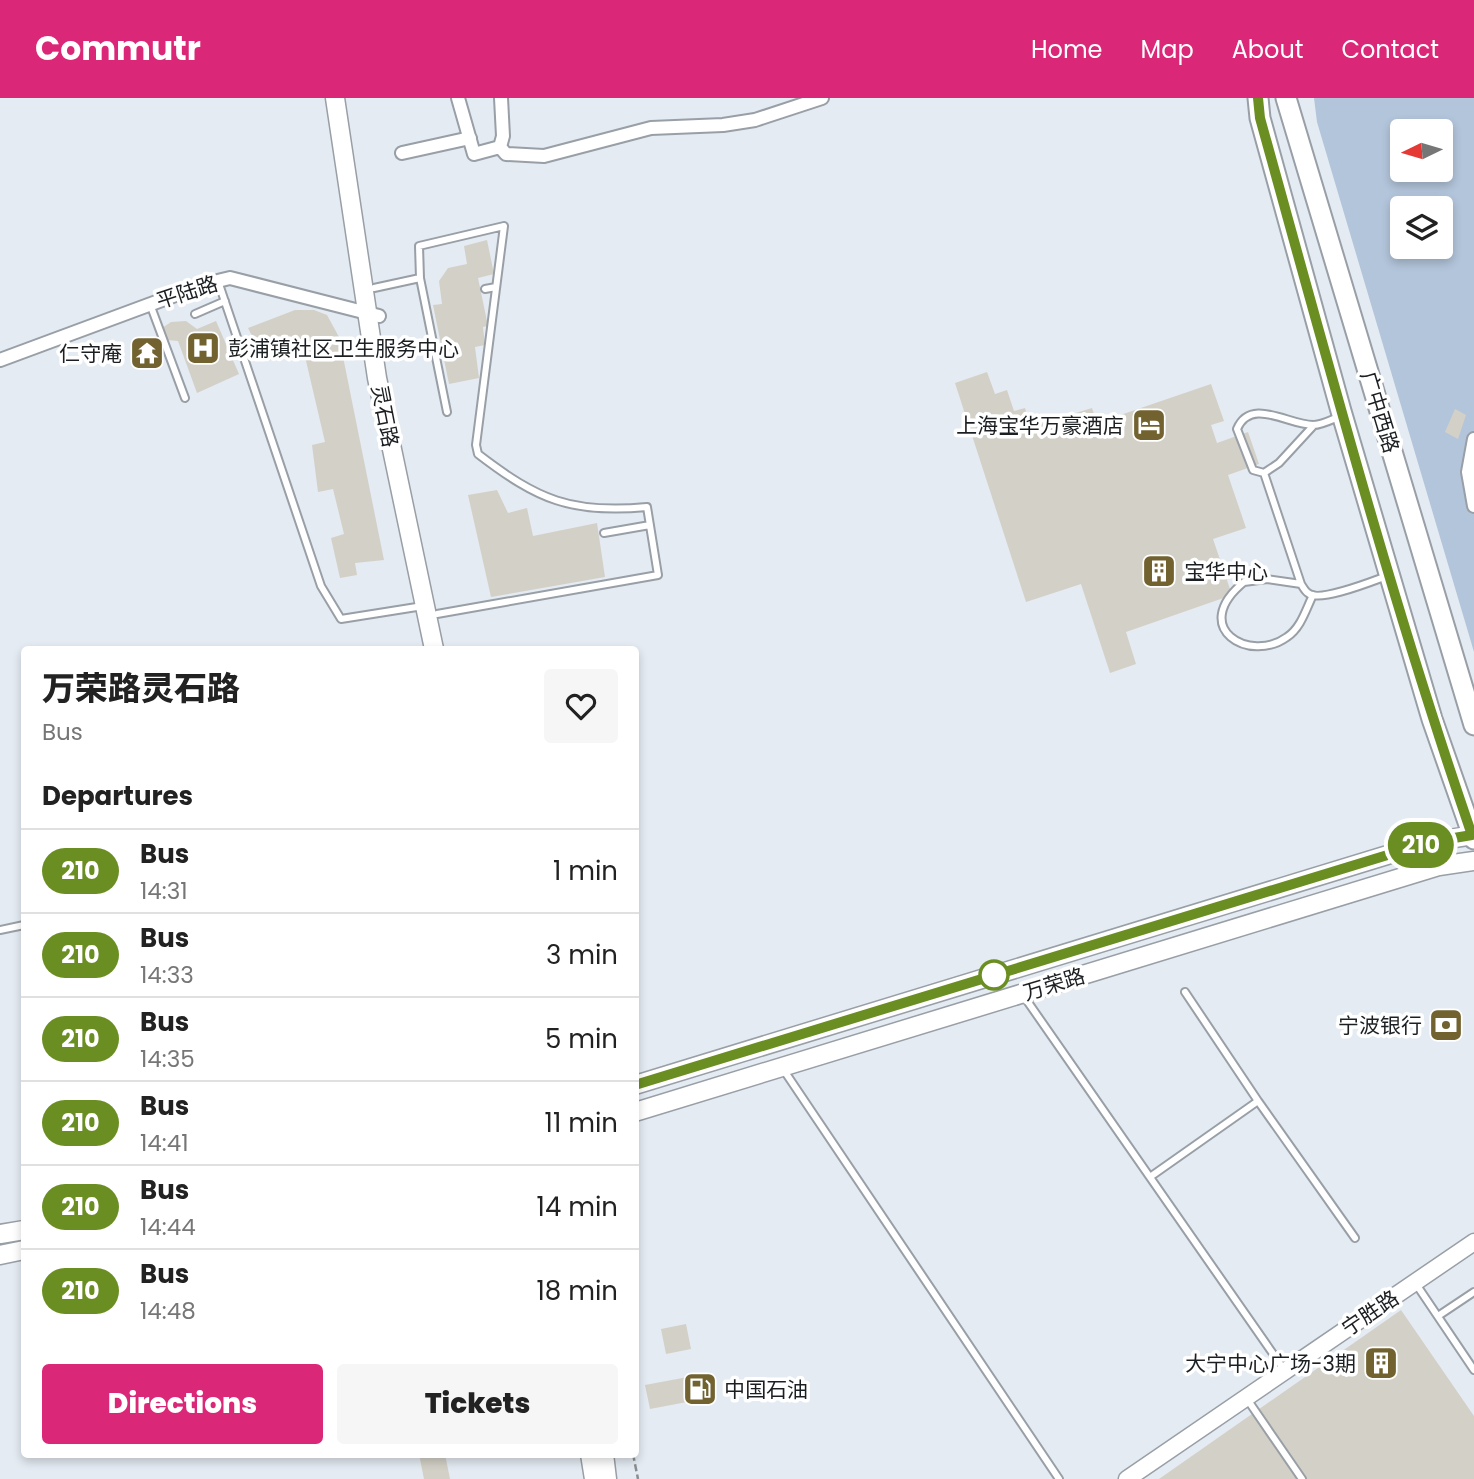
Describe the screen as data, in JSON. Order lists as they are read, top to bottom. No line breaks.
{"streets":{"main road":["广中西路","灵石路","万荣路"],"street":["平陆路","宁胜路"]},"crossings":[["平陆路","灵石路"],["广中西路","万荣路"]],"places":{"hospital":["彭浦镇社区卫生服务中心"],"temple":["仁守庵"],"hotel":["上海宝华万豪酒店"],"building":["宝华中心","大宁中心广场-3期"],"bank":["宁波银行"],"fuel station":["中国石油"]},"lines":["bus line 210"],"north":"left","page":{"header":"Commutr","nav":["Home","Map","About","Contact"],"on_map":"210","heading":[["万荣路灵石路","Bus"],"Departures"],"list":[{"mark":"210","name":"Bus","note":"14:31","value":"1 min"},{"mark":"210","name":"Bus","note":"14:33","value":"3 min"},{"mark":"210","name":"Bus","note":"14:35","value":"5 min"},{"mark":"210","name":"Bus","note":"14:41","value":"11 min"},{"mark":"210","name":"Bus","note":"14:44","value":"14 min"},{"mark":"210","name":"Bus","note":"14:48","value":"18 min"}],"buttons":["Directions","Tickets"]}}
